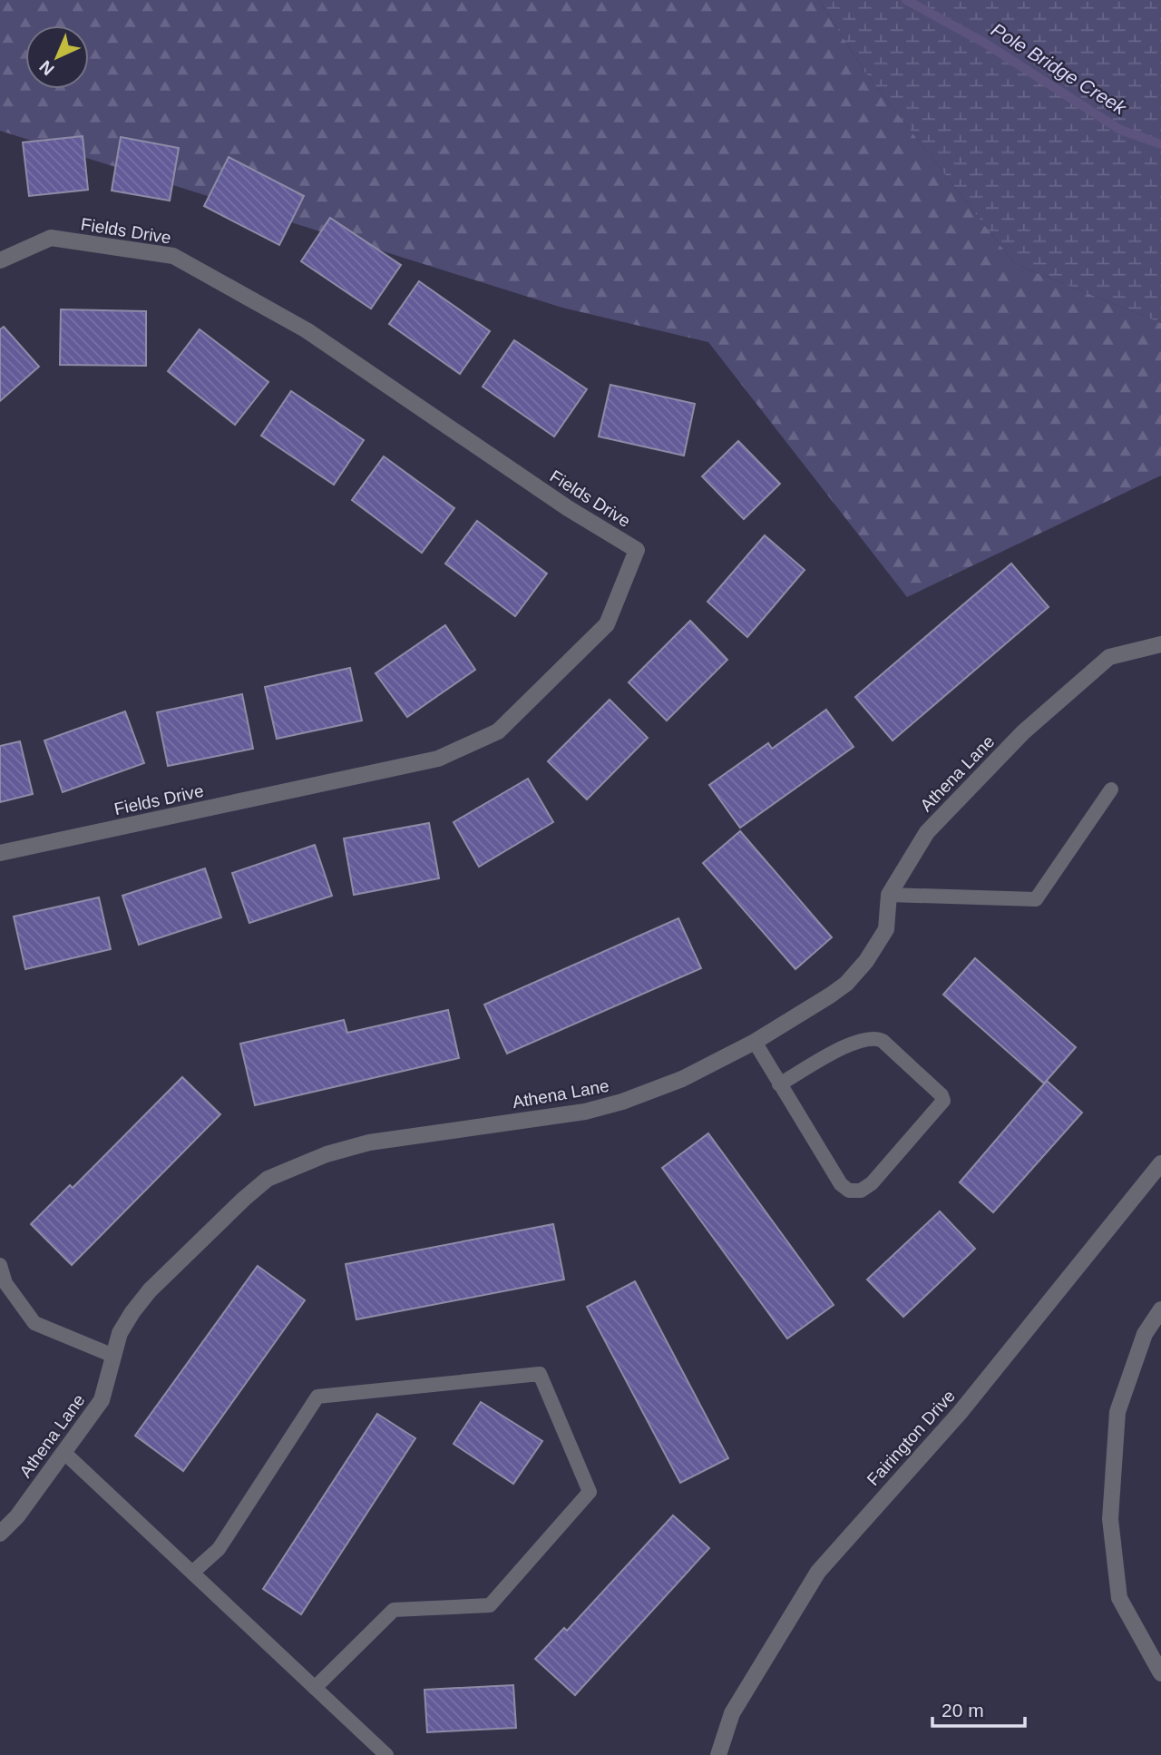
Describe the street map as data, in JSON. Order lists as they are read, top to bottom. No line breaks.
{"streets":{"street":["Fields Drive","Athena Lane","Fairington Drive"]},"water":["Pole Bridge Creek"],"scale_bar":"20 m","north":"bottom left"}
